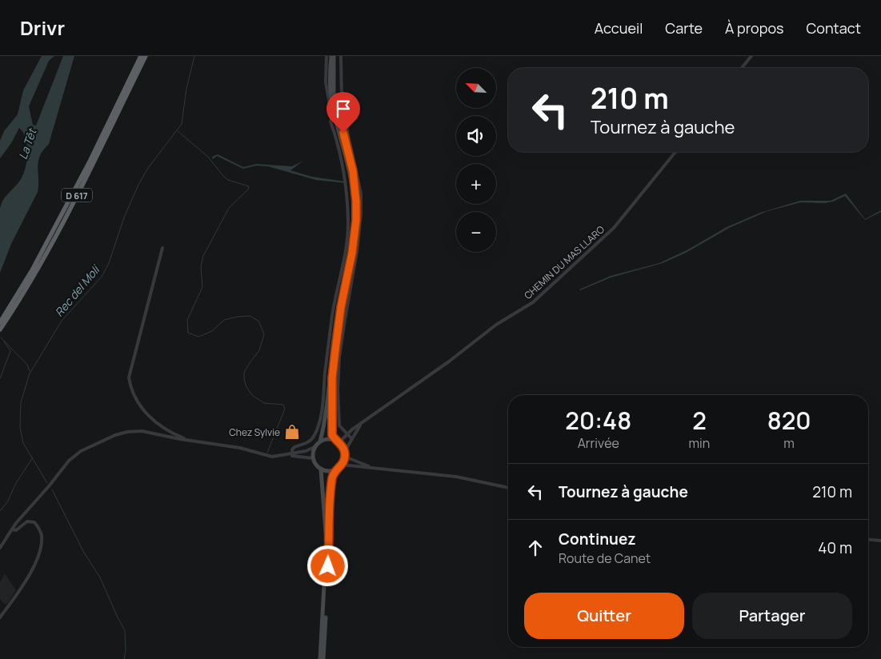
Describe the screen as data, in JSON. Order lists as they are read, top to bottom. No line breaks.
{"streets":{"highway":["D 617"],"street":["CHEMIN DU MAS LLARO"]},"water":["La Têt","Rec del Molí"],"places":{"shop":["Chez Sylvie"]},"north":"top left","page":{"header":"Drivr","nav":["Accueil","Carte","À propos","Contact"],"map_buttons":["+","−"],"turn":["210 m","Tournez à gauche"],"eta":["20:48","Arrivée","2","min","820","m"],"list":[{"name":"Tournez à gauche","value":"210 m"},{"name":"Continuez","note":"Route de Canet","value":"40 m"}],"buttons":["Quitter","Partager"]}}
